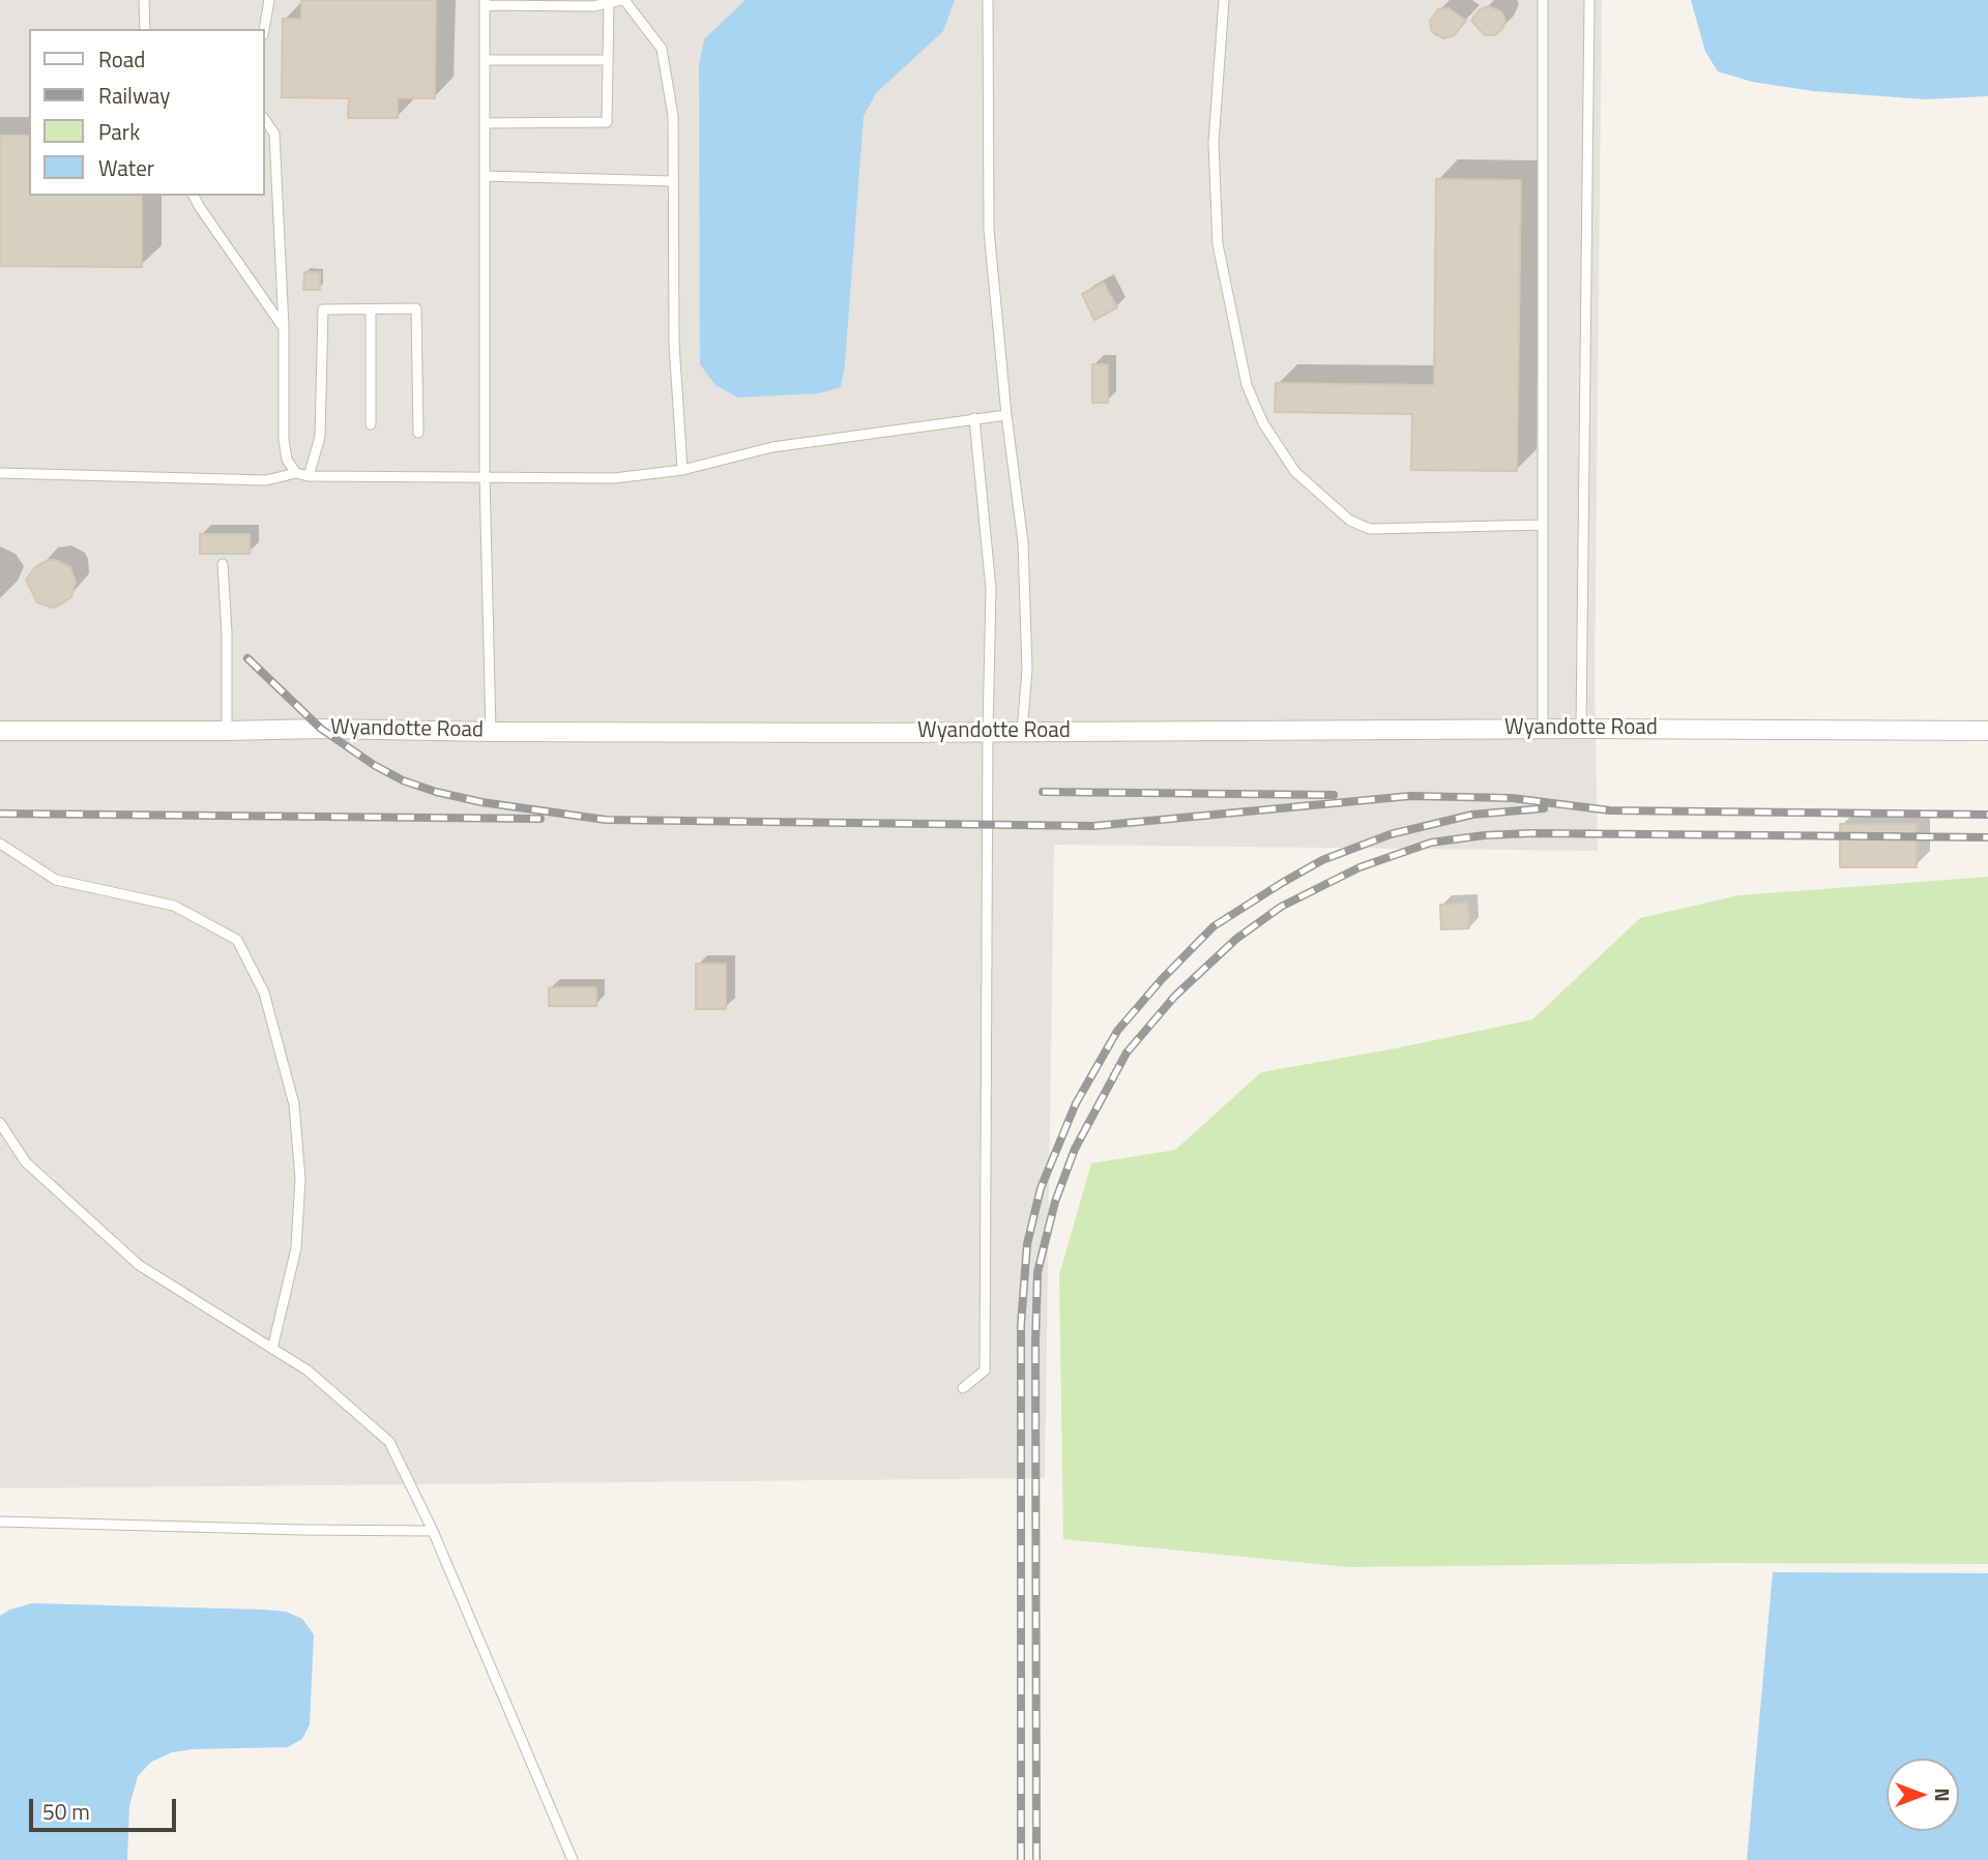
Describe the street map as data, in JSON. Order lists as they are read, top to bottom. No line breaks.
{"streets":{"street":["Wyandotte Road"]},"legend":["Road","Railway","Park","Water"],"scale_bar":"50 m","north":"right"}
